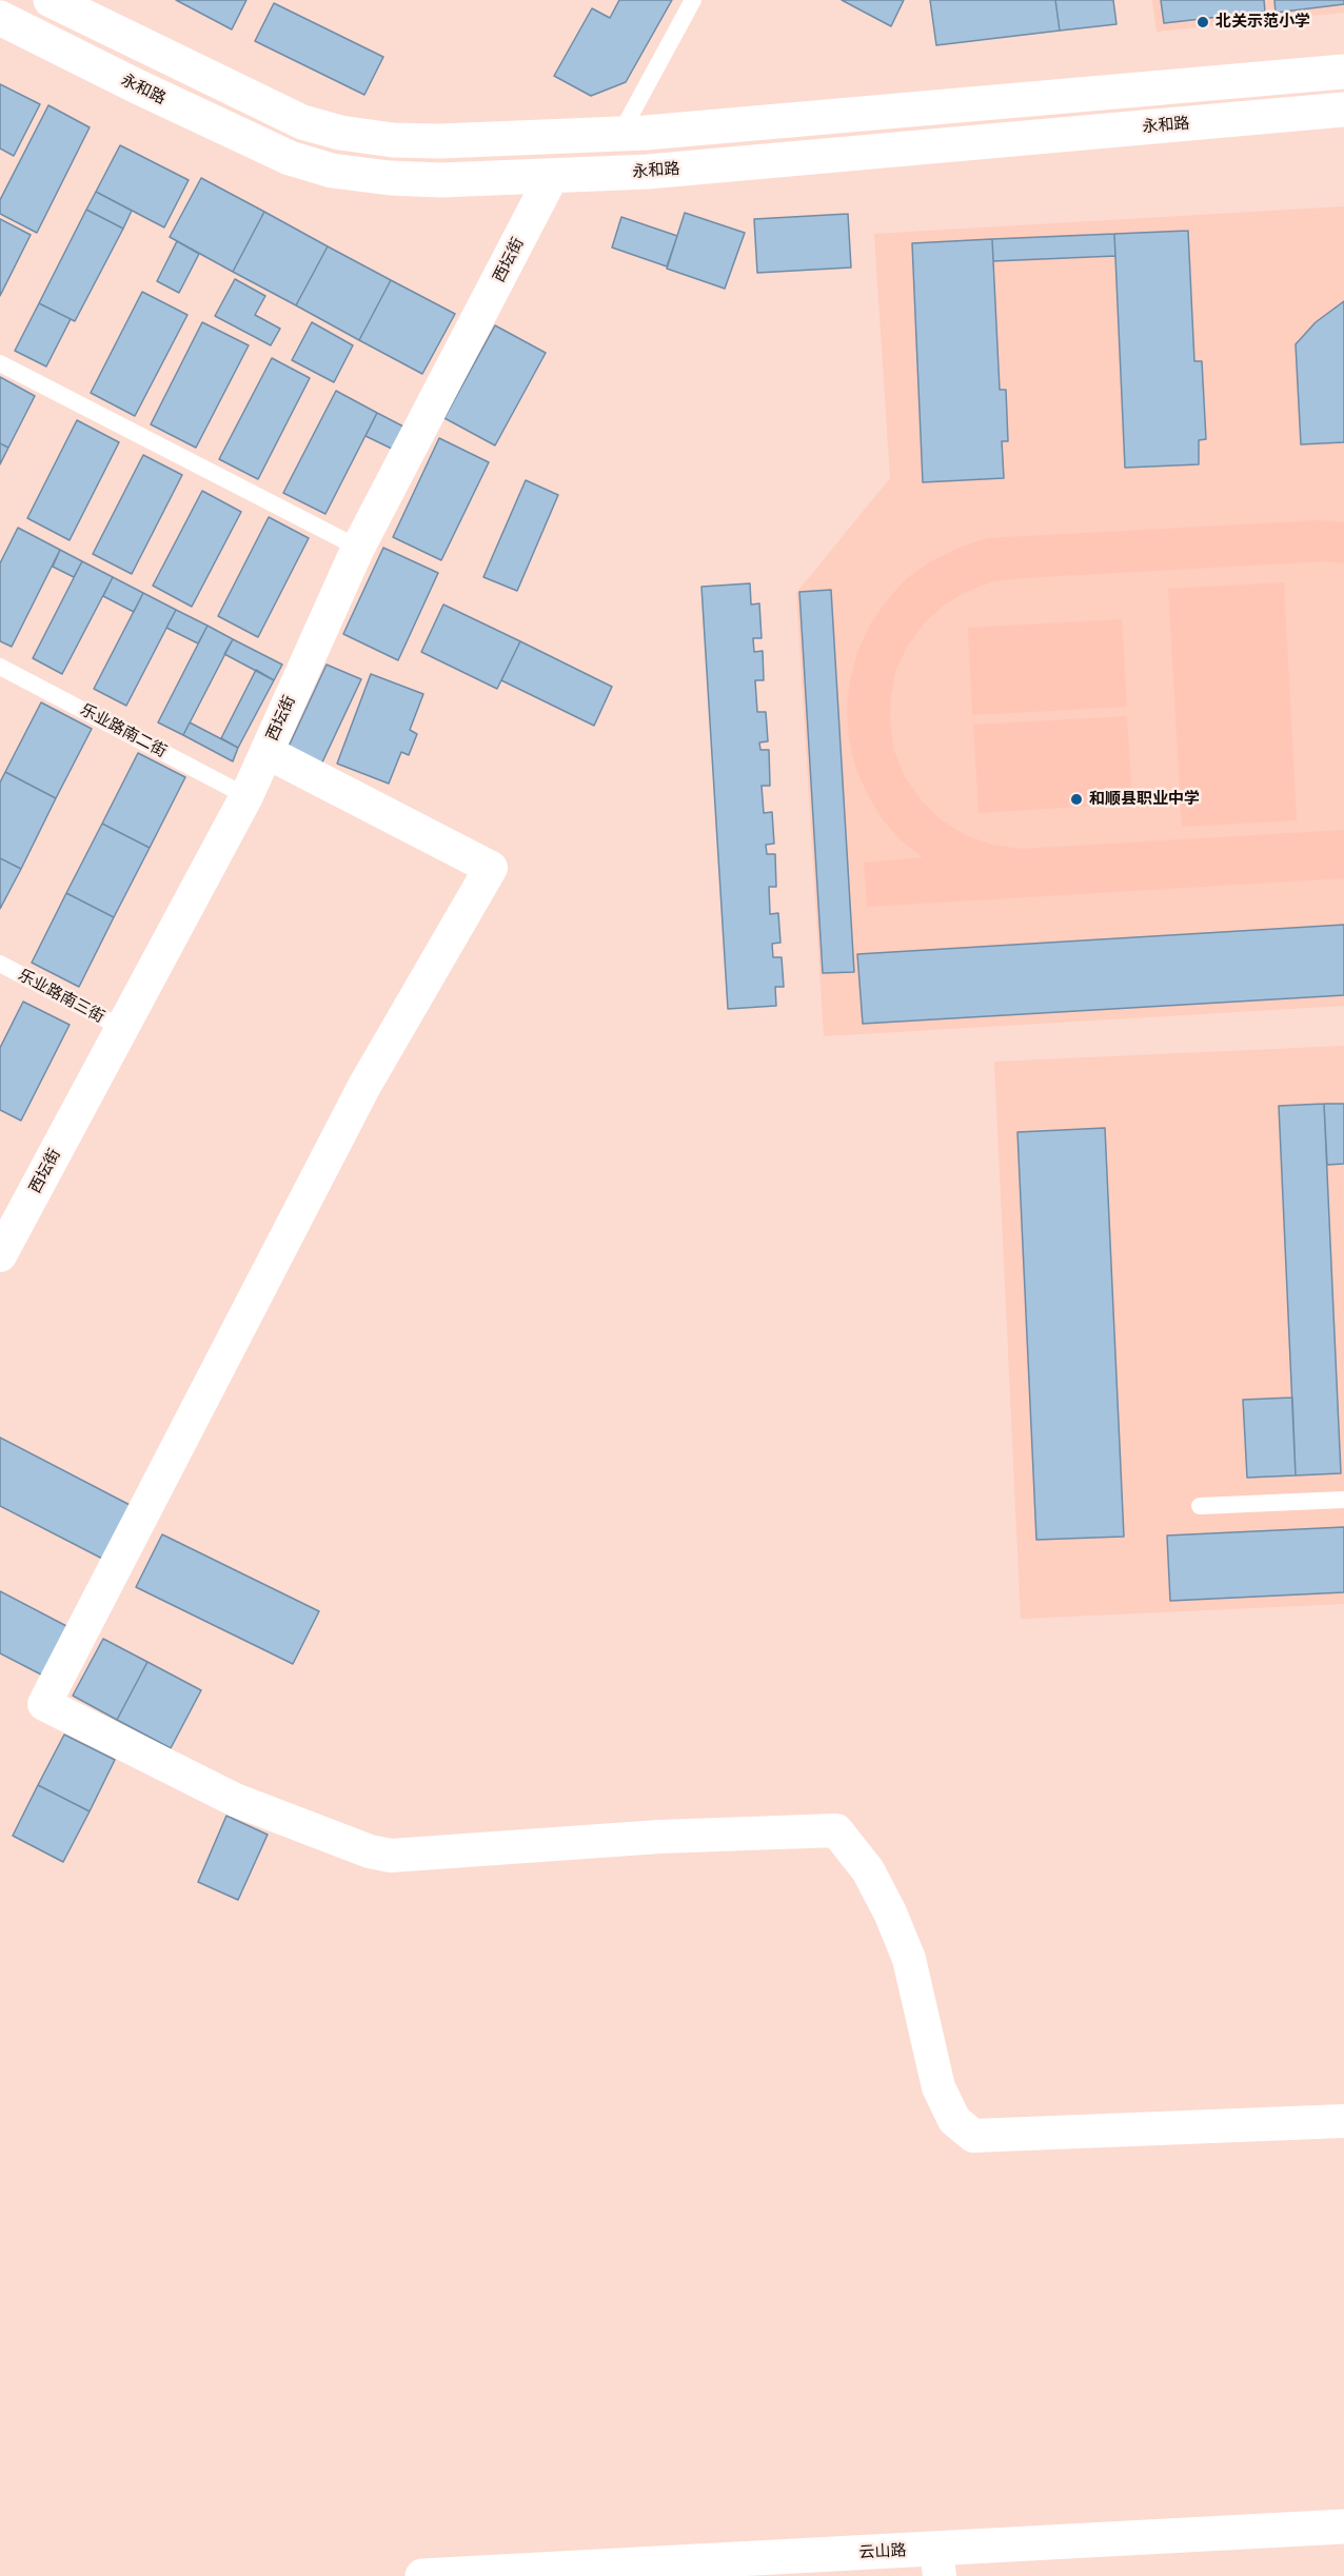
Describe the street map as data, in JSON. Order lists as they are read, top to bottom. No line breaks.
{"streets":{"main road":["永和路","云山路"],"street":["西坛街"],"lane":["乐业路南二街","乐业路南三街"]},"crossings":[["永和路","西坛街"],["西坛街","乐业路南二街"],["西坛街","乐业路南三街"]],"places":["北关示范小学","和顺县职业中学"]}
